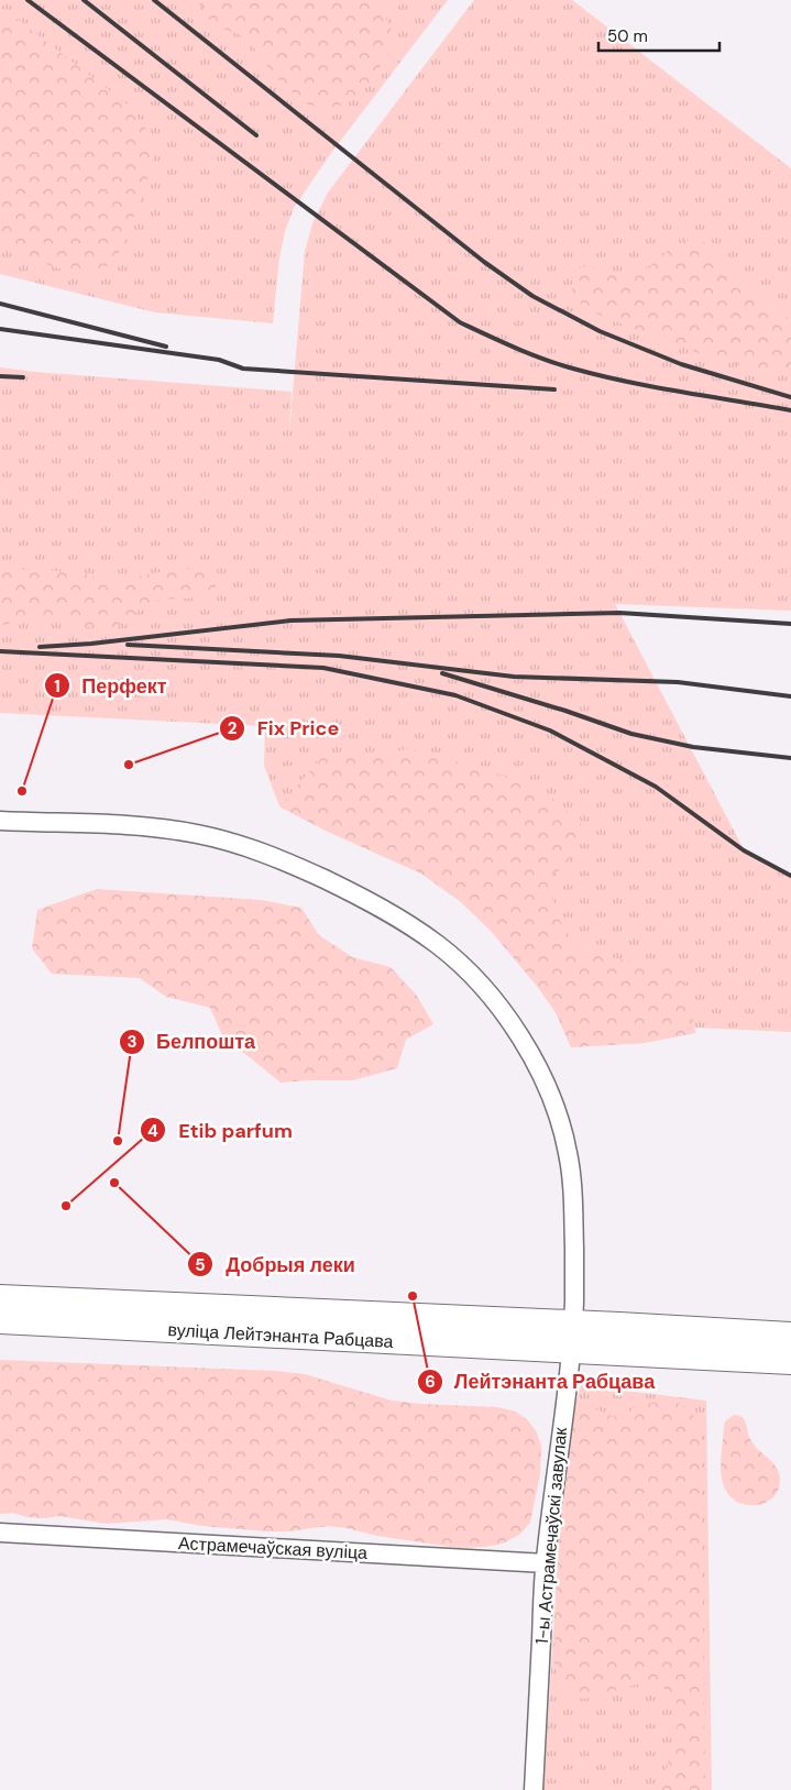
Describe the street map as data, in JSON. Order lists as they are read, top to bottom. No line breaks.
{"streets":{"highway":["вуліца Лейтэнанта Рабцава"],"street":["1-ы Астрамечаўскі завулак","Астрамечаўская вуліца"]},"crossings":[["вуліца Лейтэнанта Рабцава","1-ы Астрамечаўскі завулак"],["1-ы Астрамечаўскі завулак","Астрамечаўская вуліца"]],"places":["Fix Price","Перфект","Белпошта","Добрыя леки","Etib parfum","Лейтэнанта Рабцава"],"scale_bar":"50 m"}
